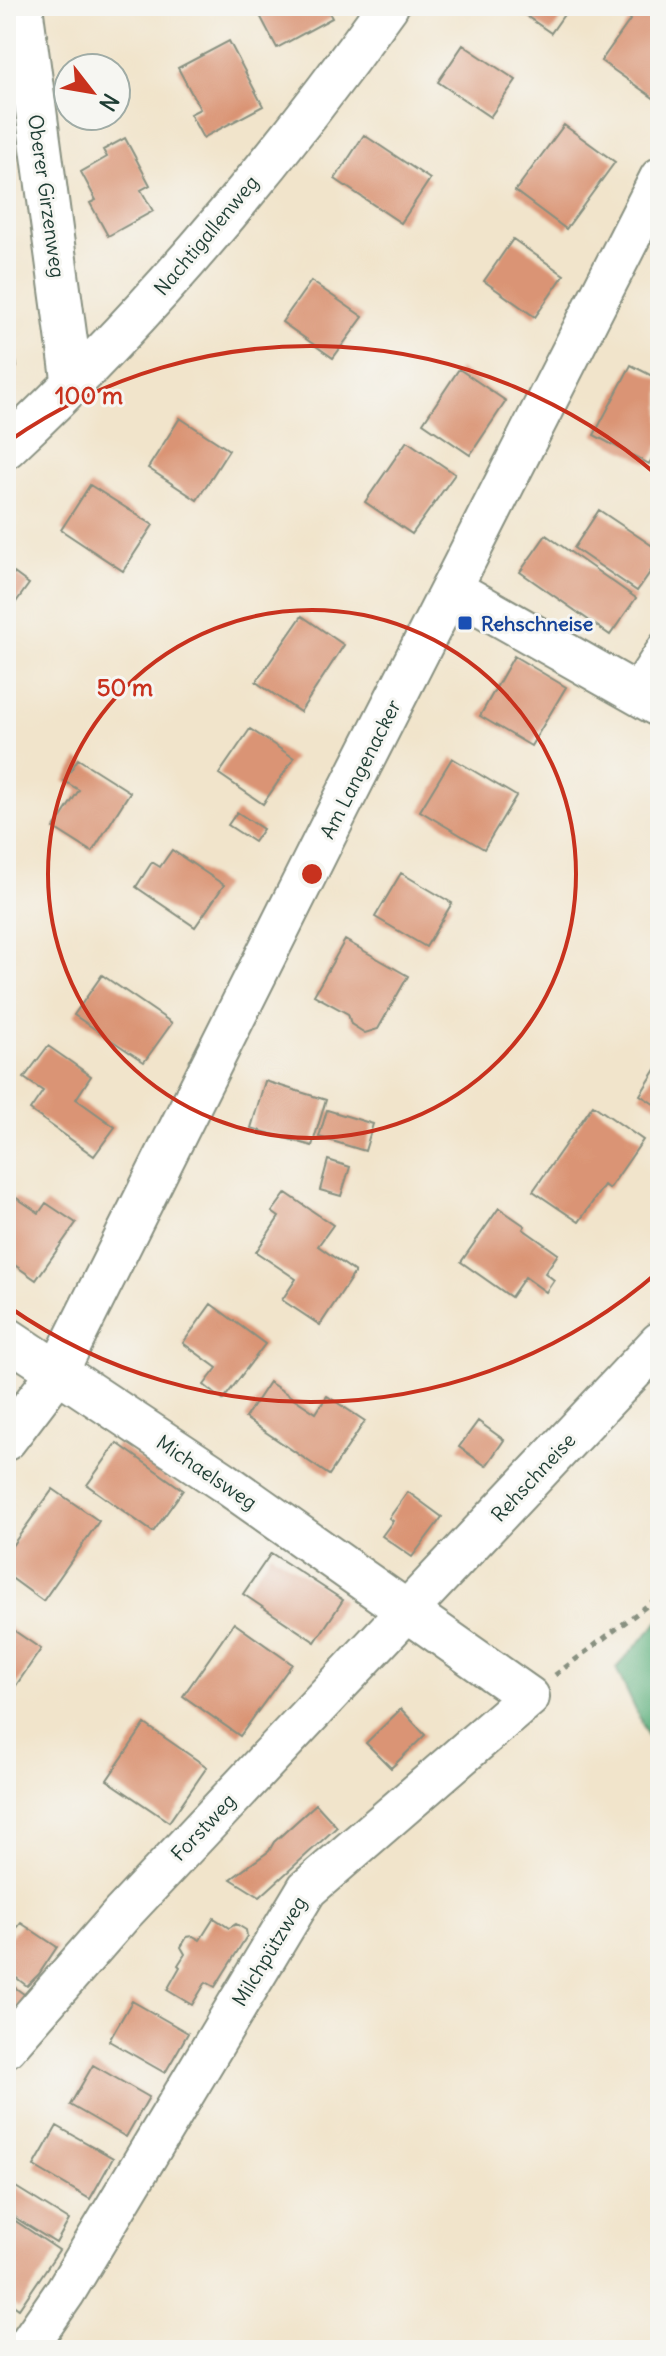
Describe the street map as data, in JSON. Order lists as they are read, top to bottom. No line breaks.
{"streets":{"street":["Oberer Girzenweg","Nachtigallenweg","Am Langenacker","Michaelsweg","Rehschneise","Forstweg","Milchpützweg"]},"crossings":[["Oberer Girzenweg","Nachtigallenweg"],["Am Langenacker","Michaelsweg"],["Michaelsweg","Rehschneise"],["Michaelsweg","Forstweg"],["Rehschneise","Forstweg"]],"places":{"transit":["Rehschneise"]},"north":"bottom right","rings":["100 m","50 m"]}
